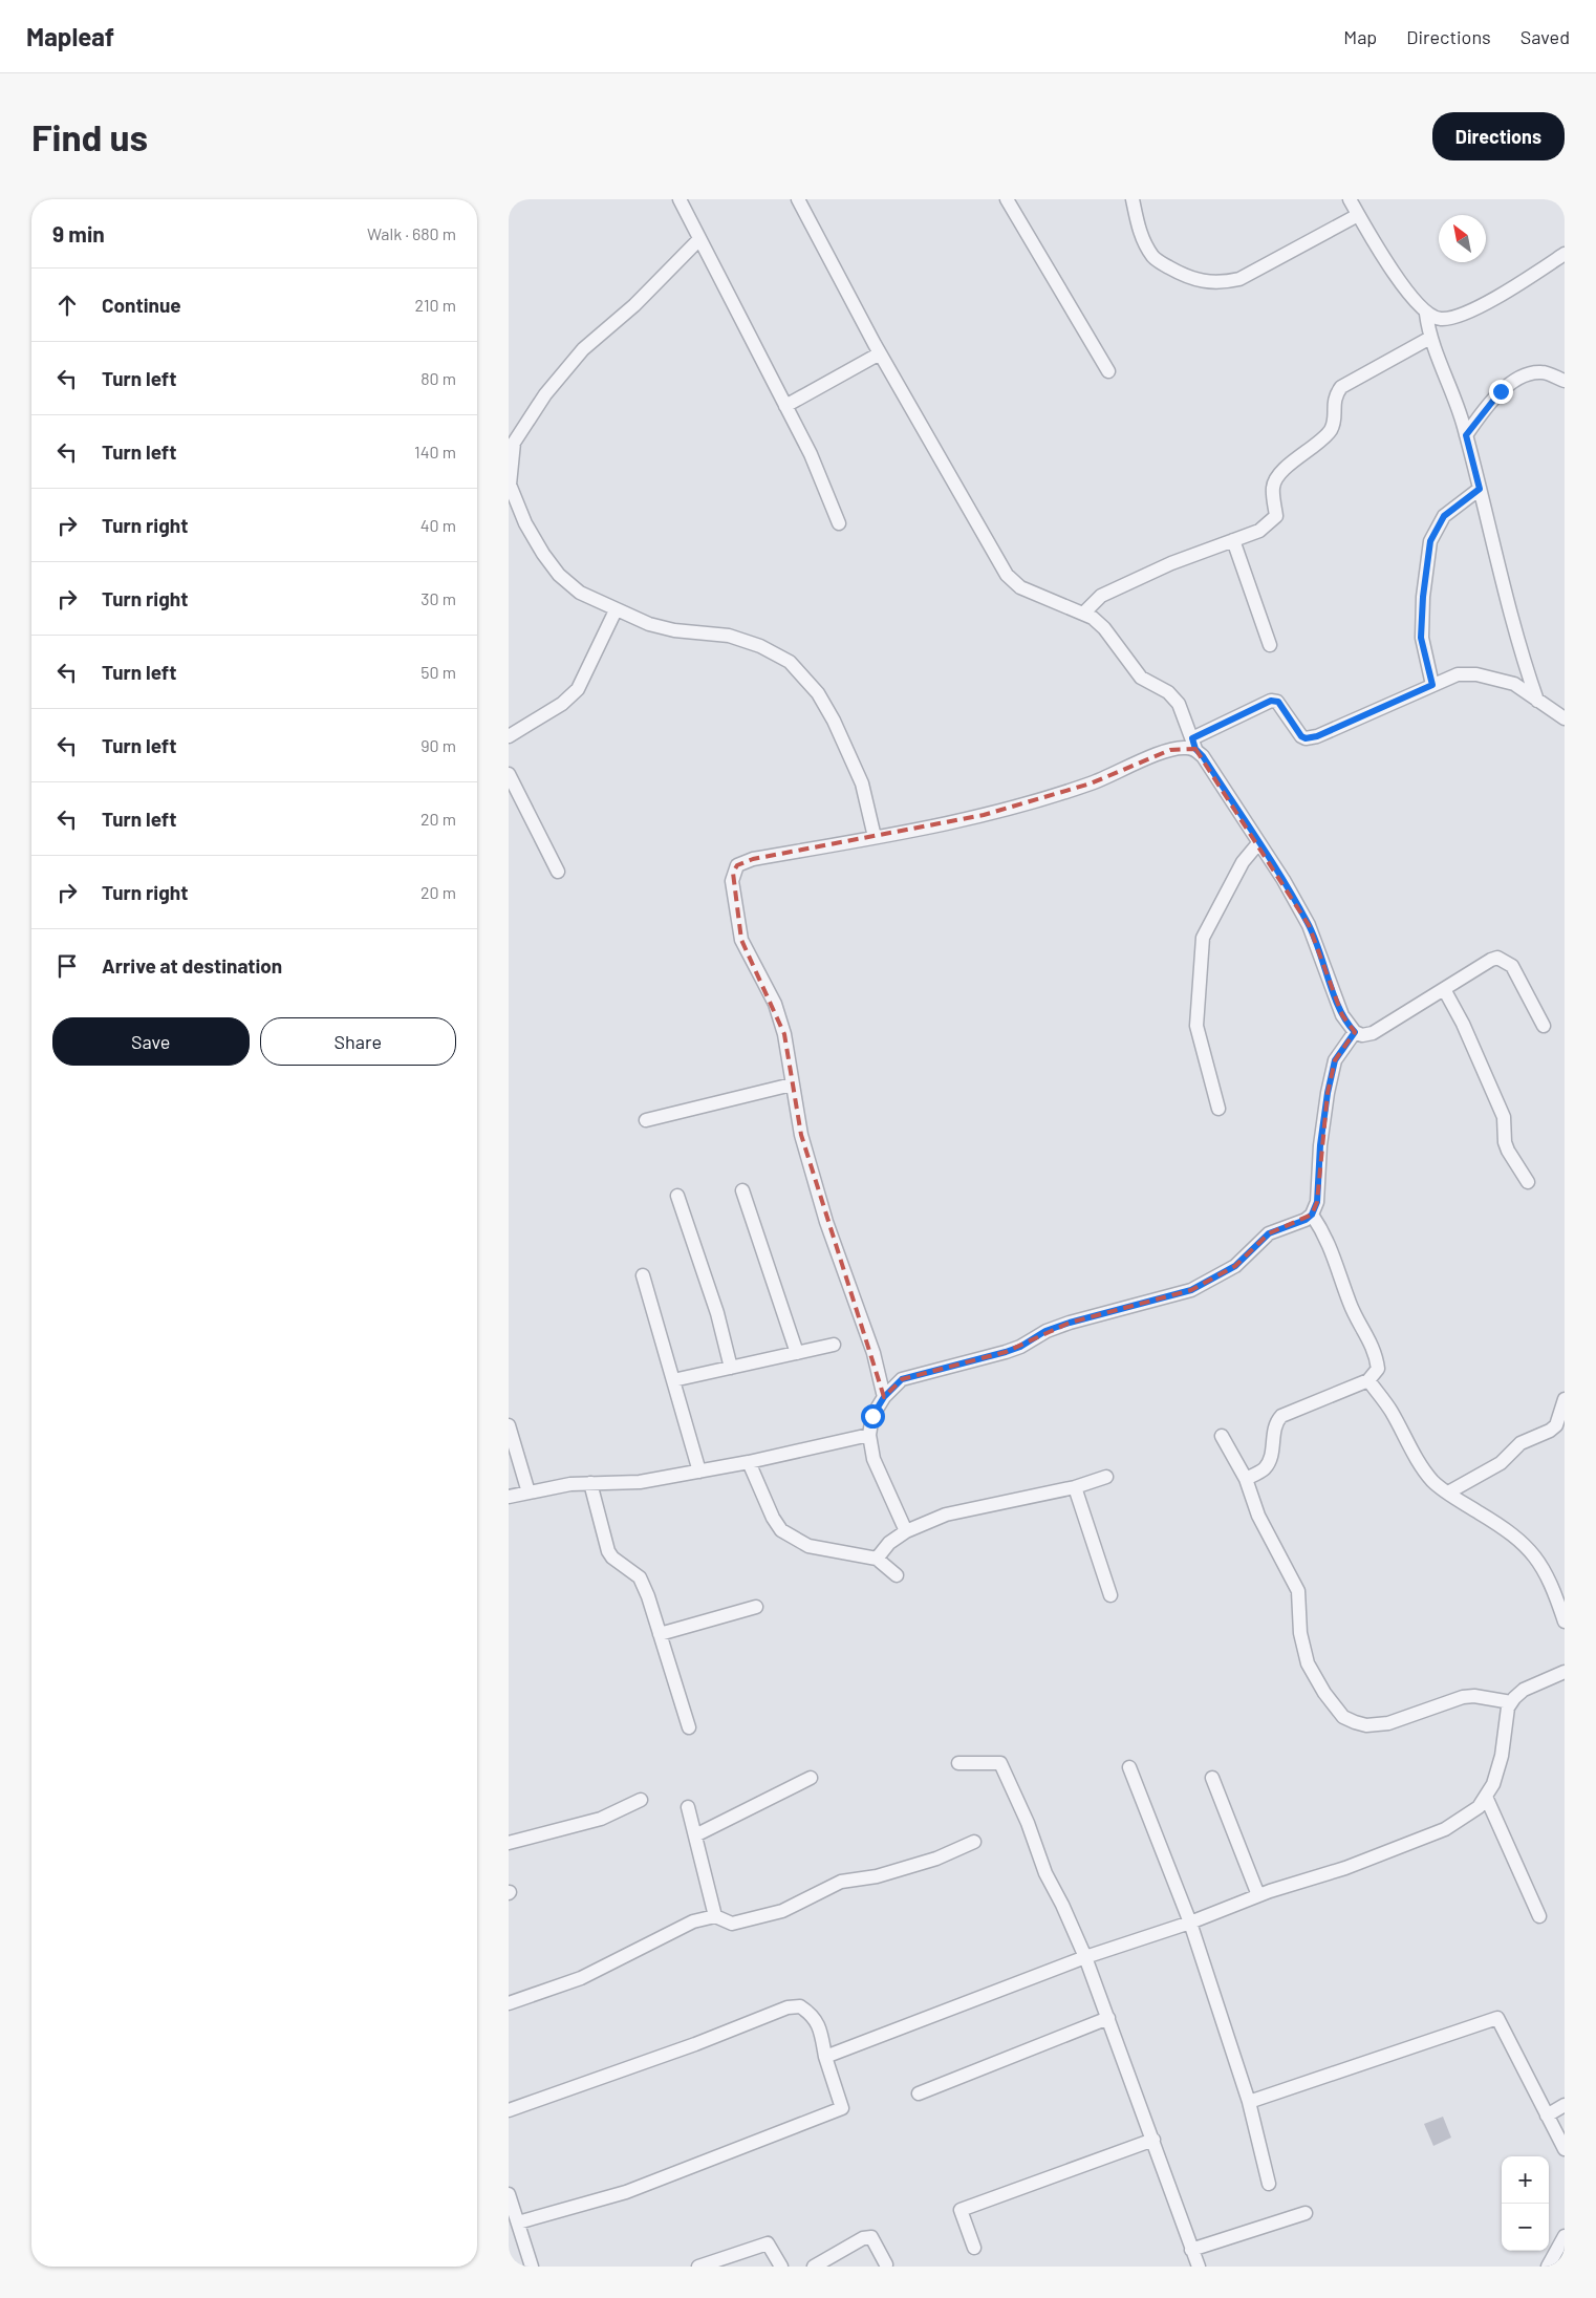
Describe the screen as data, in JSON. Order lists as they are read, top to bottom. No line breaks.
{"north":"top left","page":{"header":"Mapleaf","nav":["Map","Directions","Saved"],"buttons":["Directions",["Save","Share"]],"title":"Find us","heading":["9 min","Walk · 680 m"],"list":[["Continue","210 m"],["Turn left","80 m"],["Turn left","140 m"],["Turn right","40 m"],["Turn right","30 m"],["Turn left","50 m"],["Turn left","90 m"],["Turn left","20 m"],["Turn right","20 m"],"Arrive at destination"],"map_buttons":["+","−"]}}
